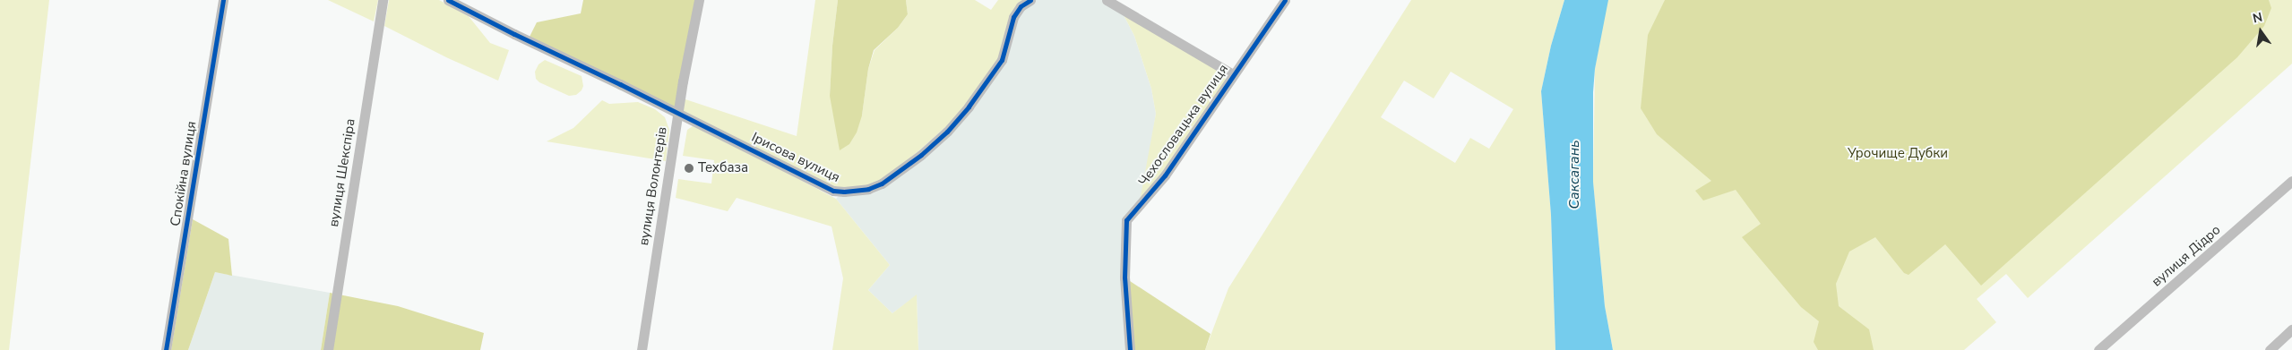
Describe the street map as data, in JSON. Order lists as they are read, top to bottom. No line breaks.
{"streets":{"street":["Чехословацька вулиця","Ірисова вулиця","вулиця Шекспіра","Спокійна вулиця","вулиця Волонтерів","вулиця Дідро"]},"crossings":[["Ірисова вулиця","вулиця Волонтерів"]],"water":["Саксагань"],"parks":["Урочище Дубки"],"places":["Техбаза"],"north":"top"}
